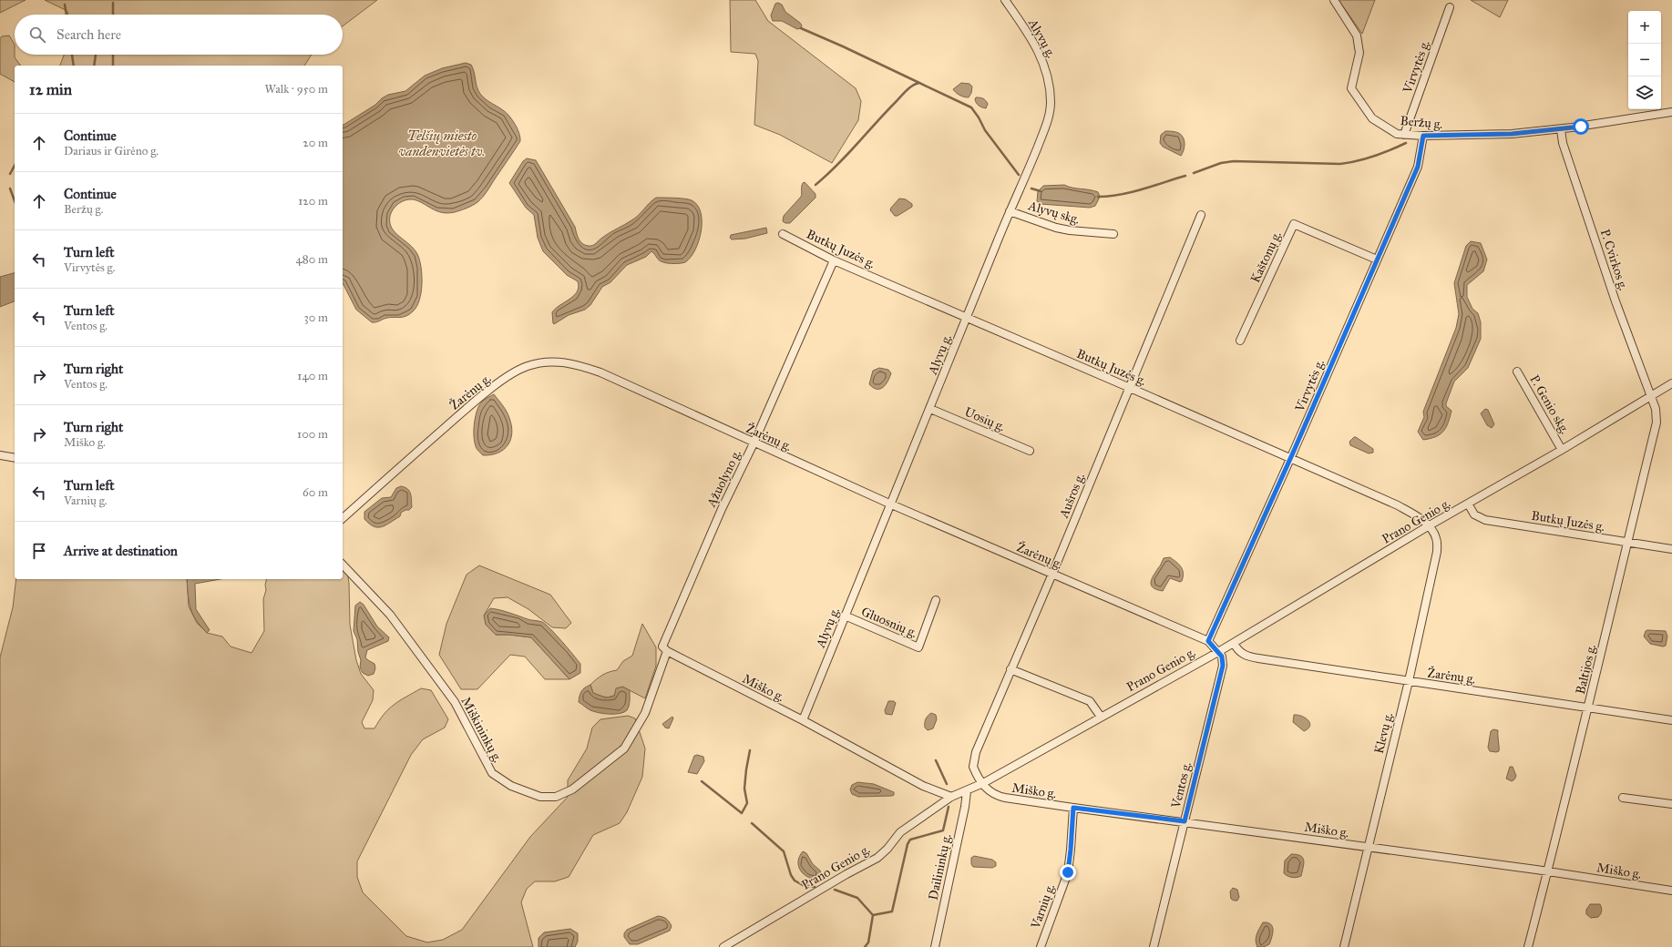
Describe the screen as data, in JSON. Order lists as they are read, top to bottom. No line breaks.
{"streets":{"street":["Alyvų g.","Virvytės g.","Beržų g.","Alyvų skg.","Butkų Juzės g.","Kaštonų g.","P. Cvirkos g.","Žarėnų g.","P. Genio skg.","Uosių g.","Ąžuolyno g.","Aušros g.","Prano Genio g.","Gluosnių g.","Baltijos g.","Miško g.","Miškininkų g.","Klevų g.","Ventos g.","Dailininkų g.","Varnių g."]},"crossings":[["Alyvų g.","Alyvų skg."],["Alyvų g.","Butkų Juzės g."],["Alyvų g.","Žarėnų g."],["Alyvų g.","Uosių g."],["Alyvų g.","Gluosnių g."],["Alyvų g.","Miško g."],["Virvytės g.","Beržų g."],["Virvytės g.","Butkų Juzės g."],["Virvytės g.","Kaštonų g."],["Virvytės g.","Žarėnų g."],["Beržų g.","P. Cvirkos g."],["Butkų Juzės g.","Ąžuolyno g."],["Butkų Juzės g.","Aušros g."],["Butkų Juzės g.","Prano Genio g."],["Butkų Juzės g.","Baltijos g."],["Butkų Juzės g.","Klevų g."],["P. Cvirkos g.","Prano Genio g."],["P. Cvirkos g.","Baltijos g."],["Žarėnų g.","Ąžuolyno g."],["Žarėnų g.","Aušros g."],["Žarėnų g.","Prano Genio g."],["Žarėnų g.","Baltijos g."],["Žarėnų g.","Klevų g."],["Žarėnų g.","Ventos g."],["P. Genio skg.","Prano Genio g."],["Ąžuolyno g.","Miško g."],["Ąžuolyno g.","Miškininkų g."],["Aušros g.","Prano Genio g."],["Aušros g.","Miško g."],["Prano Genio g.","Baltijos g."],["Prano Genio g.","Miško g."],["Prano Genio g.","Klevų g."],["Prano Genio g.","Ventos g."],["Prano Genio g.","Dailininkų g."],["Baltijos g.","Miško g."],["Miško g.","Miškininkų g."],["Miško g.","Klevų g."],["Miško g.","Ventos g."],["Miško g.","Varnių g."]],"water":["Telšių miesto vandenvietės tv."],"page":{"map_buttons":["+","−"],"search":"Search here","heading":["12 min","Walk · 950 m"],"list":[["Continue","Dariaus ir Girėno g.","20 m"],["Continue","Beržų g.","120 m"],["Turn left","Virvytės g.","480 m"],["Turn left","Ventos g.","30 m"],["Turn right","Ventos g.","140 m"],["Turn right","Miško g.","100 m"],["Turn left","Varnių g.","60 m"],"Arrive at destination"]}}
